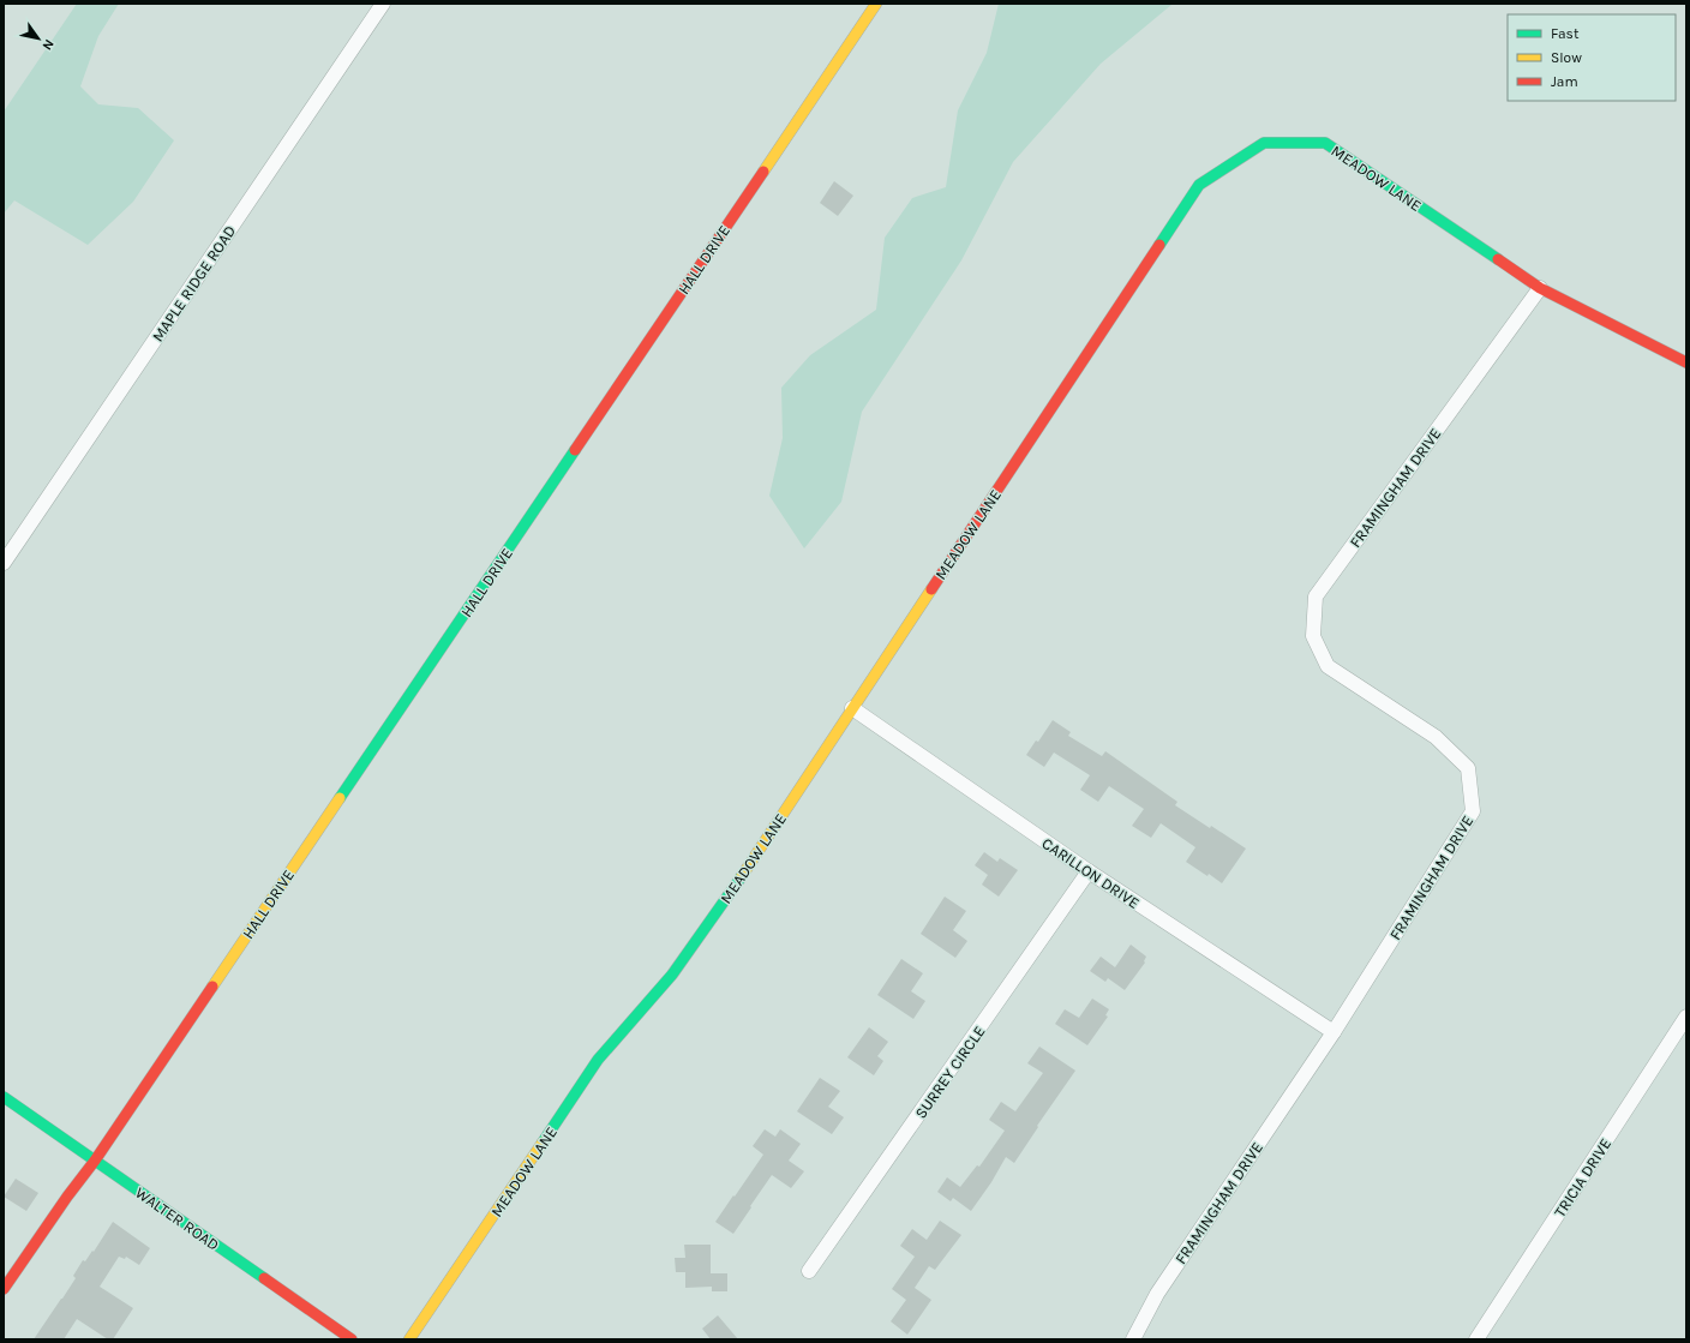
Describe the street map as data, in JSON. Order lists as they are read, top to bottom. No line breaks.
{"streets":{"street":["MEADOW LANE","HALL DRIVE","MAPLE RIDGE ROAD","FRAMINGHAM DRIVE","CARILLON DRIVE","SURREY CIRCLE","TRICIA DRIVE","WALTER ROAD"]},"crossings":[["MEADOW LANE","FRAMINGHAM DRIVE"],["MEADOW LANE","CARILLON DRIVE"],["HALL DRIVE","WALTER ROAD"],["FRAMINGHAM DRIVE","CARILLON DRIVE"],["CARILLON DRIVE","SURREY CIRCLE"]],"legend":["Fast","Slow","Jam"],"north":"bottom right"}
